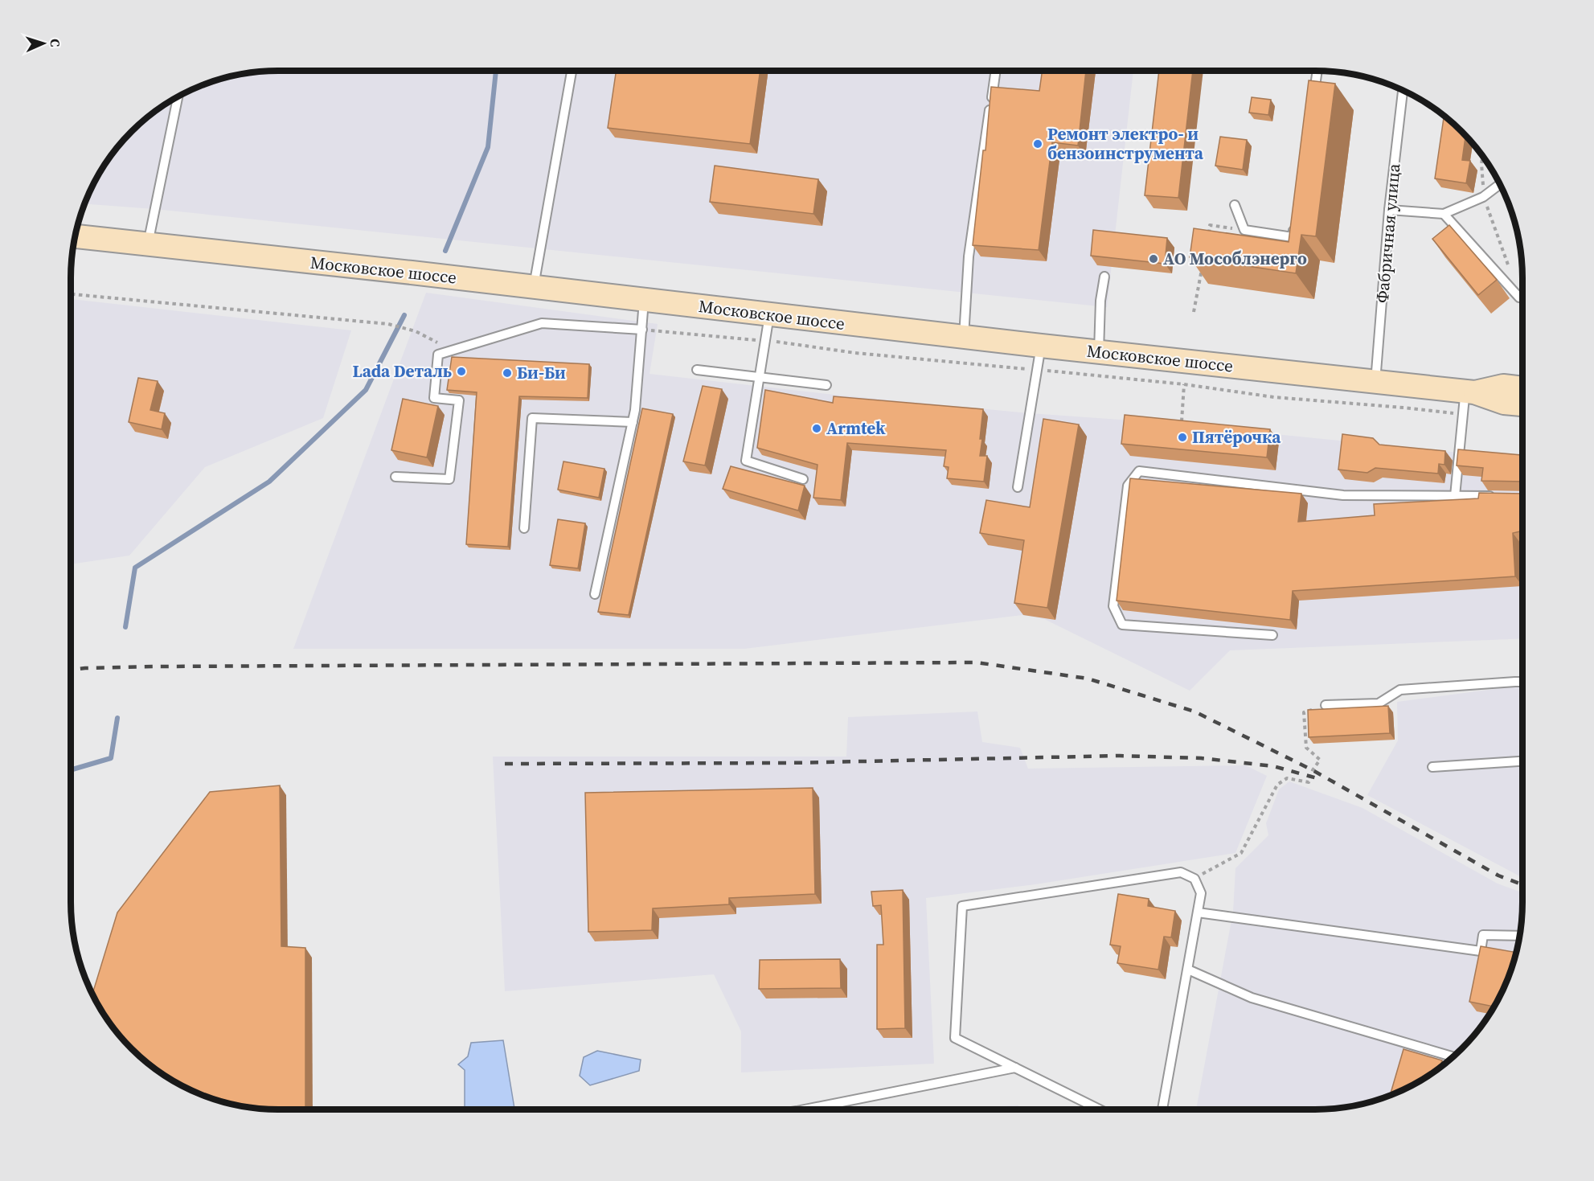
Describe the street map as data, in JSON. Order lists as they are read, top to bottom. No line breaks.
{"streets":{"main road":["Московское шоссе"],"lane":["Фабричная улица"]},"crossings":[["Фабричная улица","Московское шоссе"]],"places":["Ремонт электро- и бензоинструмента","АО Мособлэнерго","Lada Dеталь","Би-Би","Armtek","Пятёрочка"],"north":"right"}
